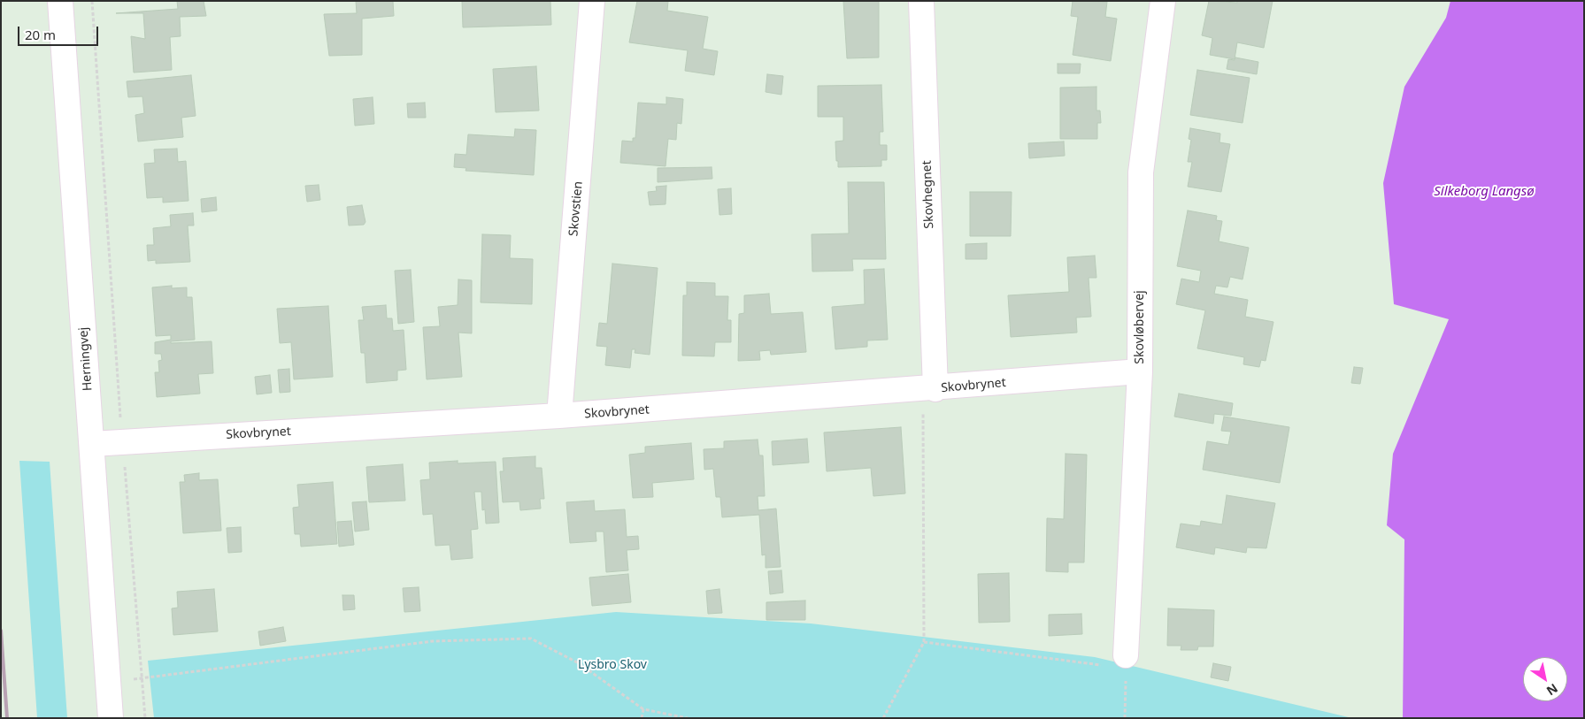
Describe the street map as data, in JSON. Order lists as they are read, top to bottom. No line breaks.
{"streets":{"street":["Skovhegnet","Skovstien","Skovløbervej","Herningvej","Skovbrynet"]},"crossings":[["Skovhegnet","Skovbrynet"],["Skovstien","Skovbrynet"],["Skovløbervej","Skovbrynet"],["Herningvej","Skovbrynet"]],"water":["Silkeborg Langsø"],"parks":["Lysbro Skov"],"scale_bar":"20 m","north":"bottom right"}
